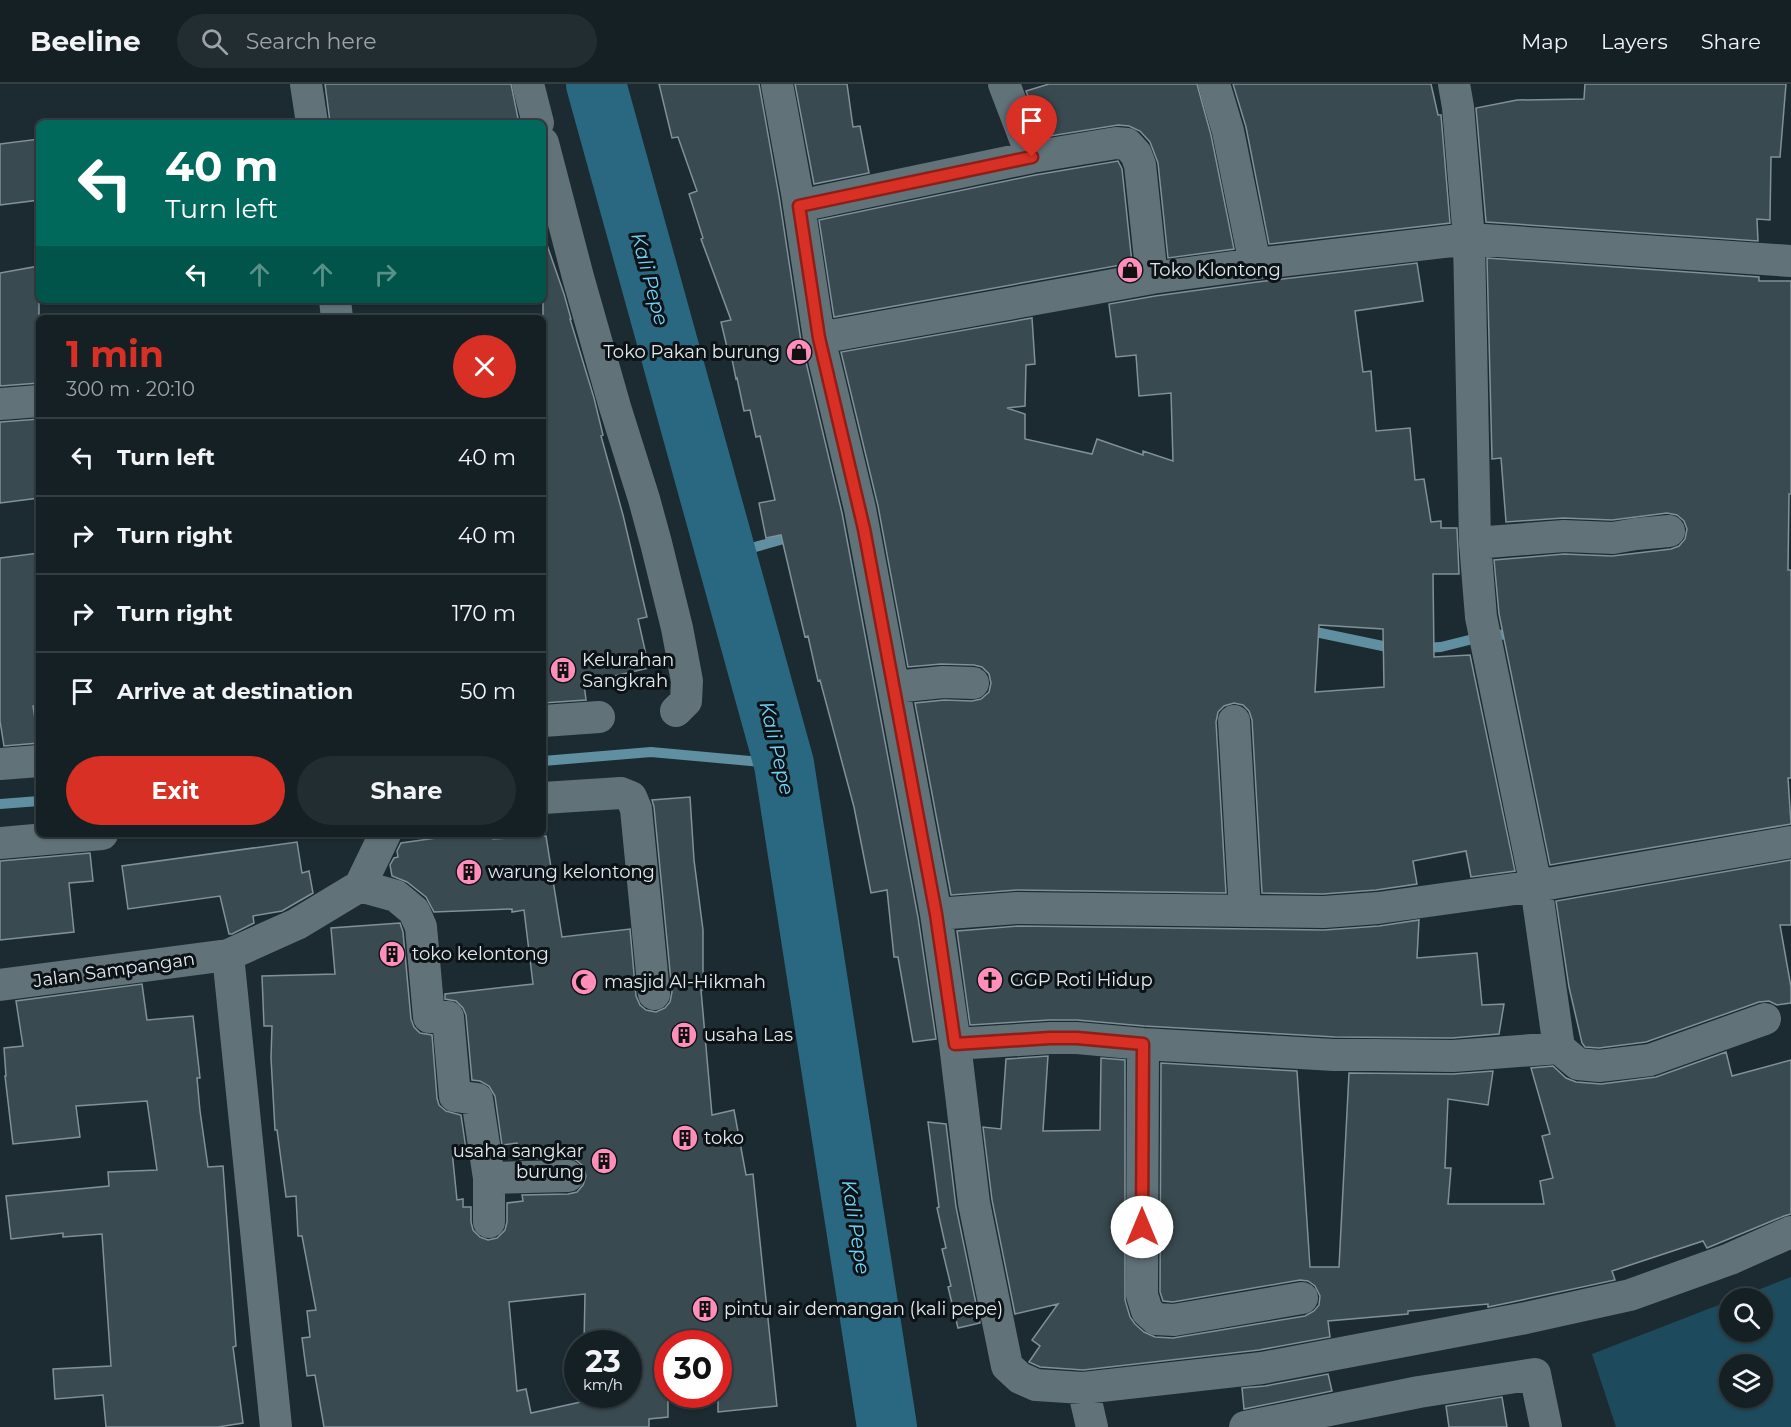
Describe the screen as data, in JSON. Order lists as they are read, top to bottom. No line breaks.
{"streets":{"street":["Jalan Sampangan"]},"water":["Kali Pepe"],"places":{"shop":["Toko Klontong","Toko Pakan burung"],"building":["Kelurahan Sangkrah","warung kelontong","toko kelontong","usaha Las","toko","usaha sangkar burung","pintu air demangan (kali pepe)"],"church":["GGP Roti Hidup"],"mosque":["masjid Al-Hikmah"]},"page":{"header":"Beeline","search":"Search here","nav":["Map","Layers","Share"],"turn":["40 m","Turn left"],"heading":["1 min","300 m · 20:10"],"list":[{"name":"Turn left","value":"40 m"},{"name":"Turn right","value":"40 m"},{"name":"Turn right","value":"170 m"},{"name":"Arrive at destination","value":"50 m"}],"buttons":["Exit","Share"],"speed":"23 km/h","limit":"30"}}
